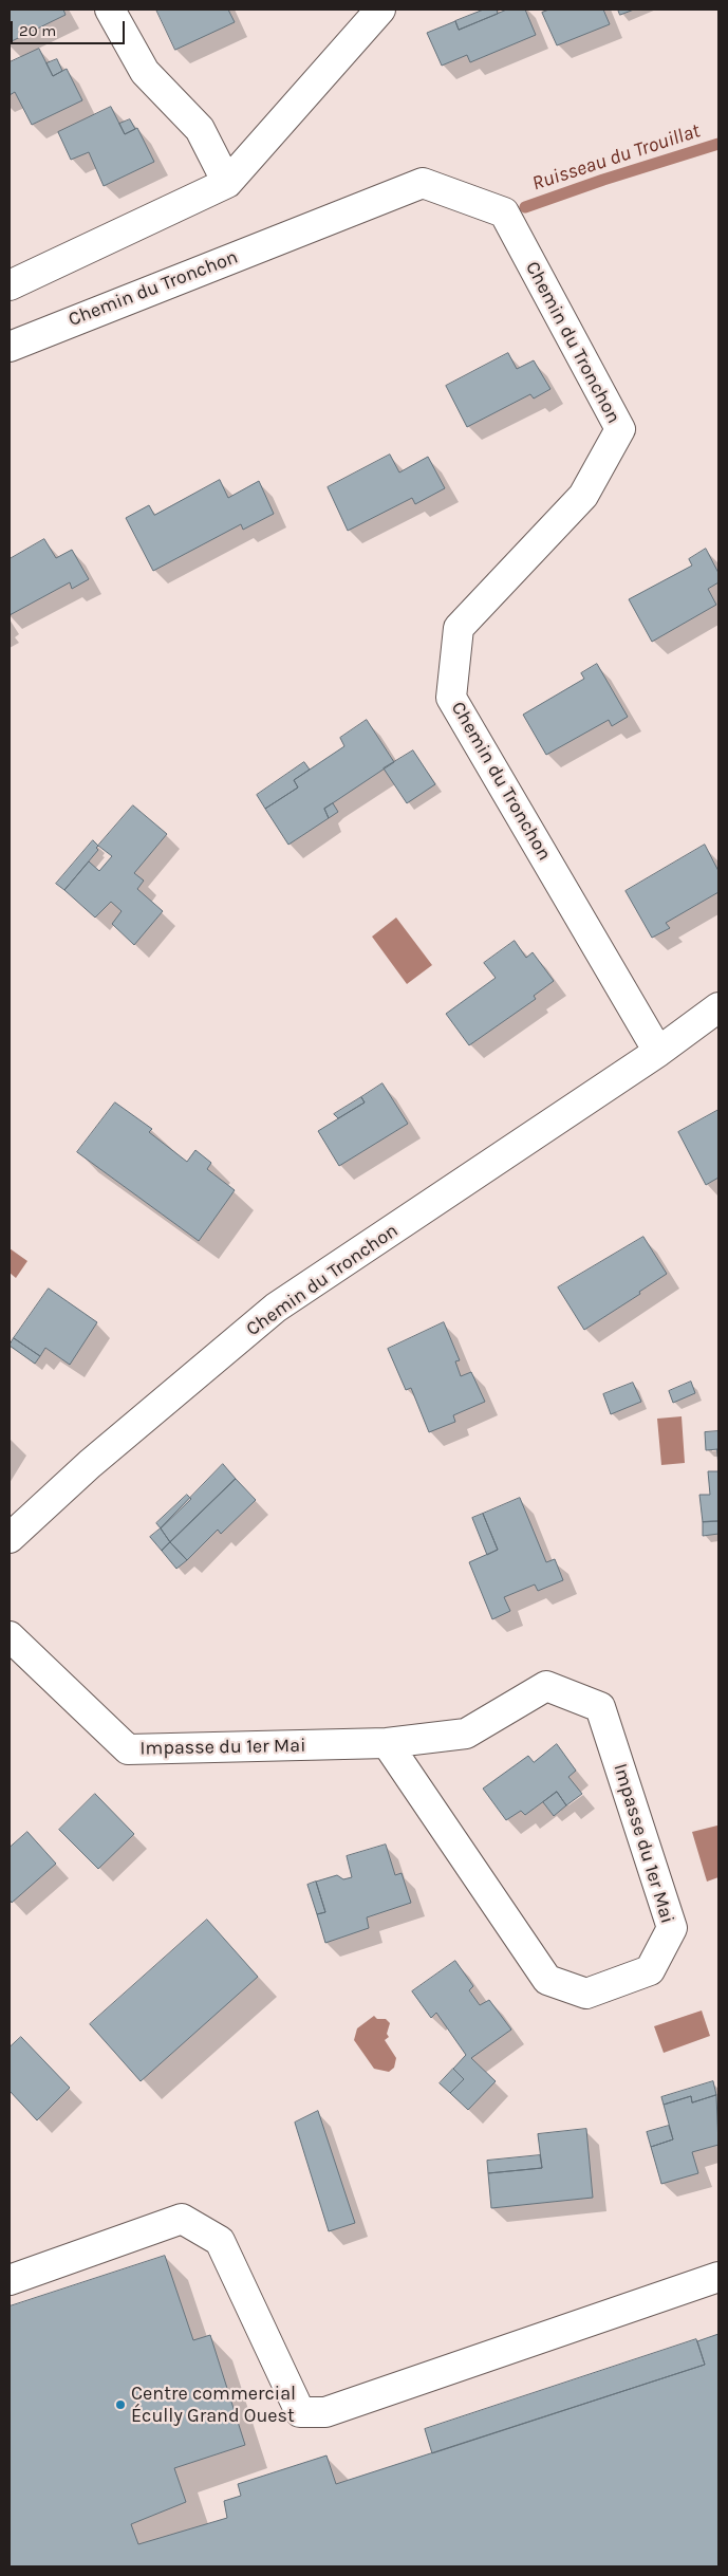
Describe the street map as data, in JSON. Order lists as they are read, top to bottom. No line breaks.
{"streets":{"street":["Chemin du Tronchon","Impasse du 1er Mai"]},"water":["Ruisseau du Trouillat"],"places":["Centre commercial Écully Grand Ouest"],"scale_bar":"20 m"}
